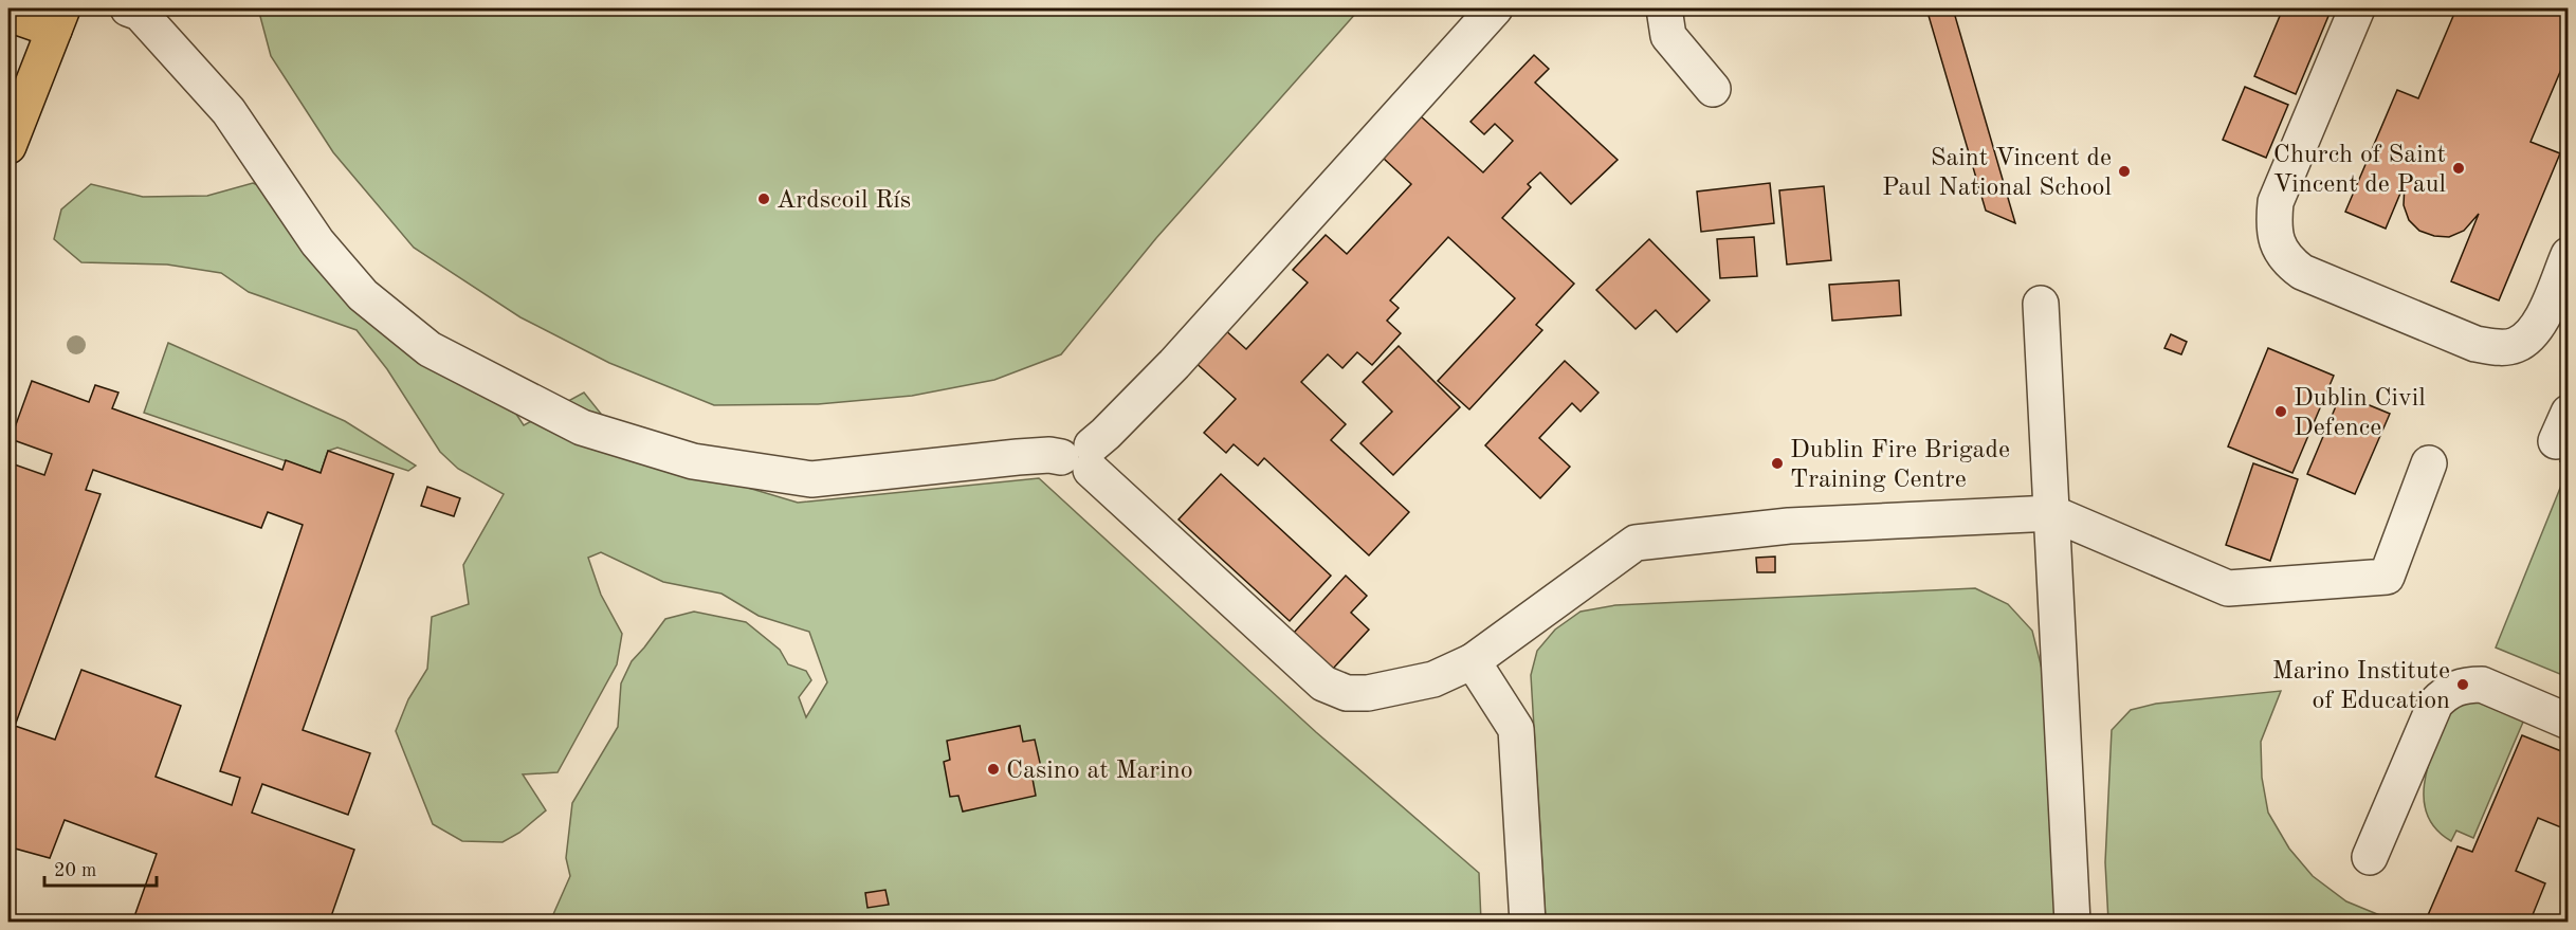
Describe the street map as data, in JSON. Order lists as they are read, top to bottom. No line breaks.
{"places":["Church of Saint Vincent de Paul","Saint Vincent de Paul National School","Ardscoil Rís","Dublin Civil Defence","Dublin Fire Brigade Training Centre","Marino Institute of Education","Casino at Marino"],"scale_bar":"20 m"}
